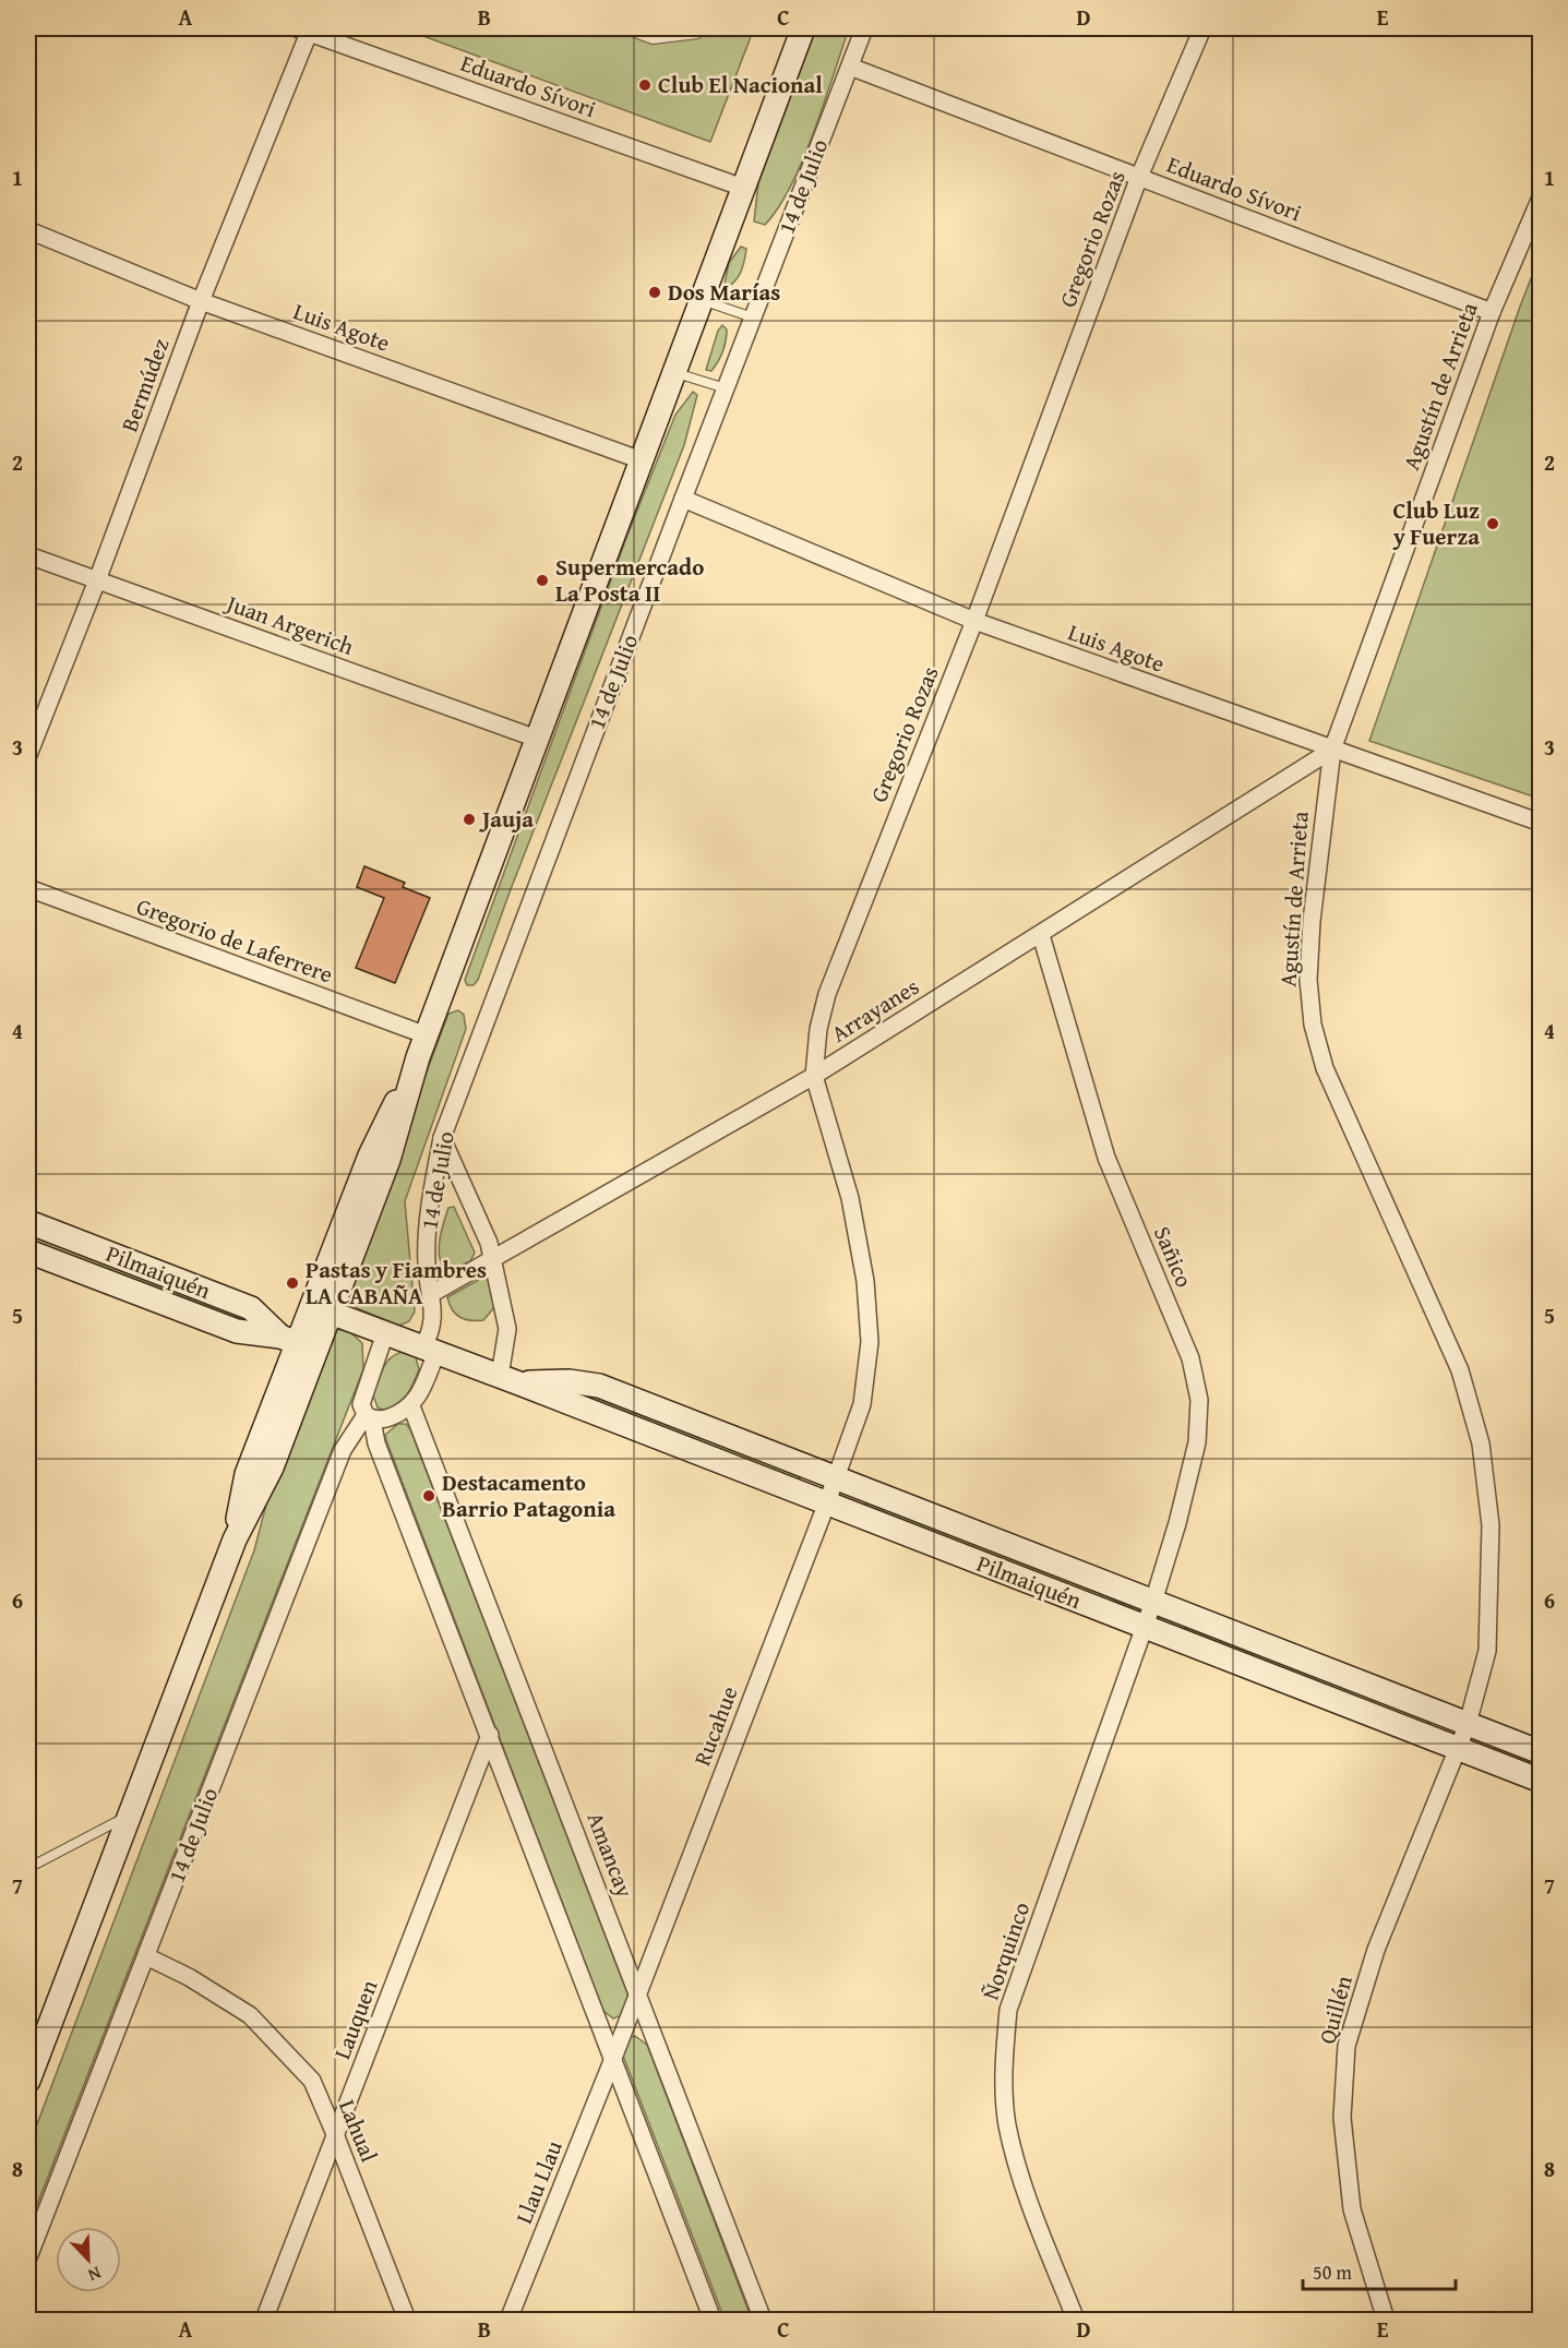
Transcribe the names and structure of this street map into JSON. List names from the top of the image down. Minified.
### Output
{"streets":{"main road":["Pilmaiquén"],"street":["Eduardo Sívori","14 de Julio","Gregorio Rozas","Luis Agote","Bermúdez","Agustín de Arrieta","Juan Argerich","Gregorio de Laferrere","Arrayanes","Sañico","Rucahue","Amancay","Ñorquinco","Quillén","Lauquen","Lahual","Llau Llau"]},"crossings":[["Eduardo Sívori","14 de Julio"],["Eduardo Sívori","Gregorio Rozas"],["Eduardo Sívori","Bermúdez"],["Eduardo Sívori","Agustín de Arrieta"],["14 de Julio","Luis Agote"],["14 de Julio","Arrayanes"],["14 de Julio","Pilmaiquén"],["14 de Julio","Amancay"],["14 de Julio","Lahual"],["Gregorio Rozas","Luis Agote"],["Gregorio Rozas","Arrayanes"],["Gregorio Rozas","Pilmaiquén"],["Gregorio Rozas","Rucahue"],["Luis Agote","Bermúdez"],["Luis Agote","Agustín de Arrieta"],["Luis Agote","Arrayanes"],["Bermúdez","Juan Argerich"],["Agustín de Arrieta","Arrayanes"],["Agustín de Arrieta","Pilmaiquén"],["Agustín de Arrieta","Quillén"],["Arrayanes","Sañico"],["Sañico","Pilmaiquén"],["Sañico","Ñorquinco"],["Pilmaiquén","Rucahue"],["Pilmaiquén","Ñorquinco"],["Pilmaiquén","Quillén"],["Rucahue","Amancay"],["Rucahue","Llau Llau"],["Lauquen","Lahual"]],"places":["Club El Nacional","Dos Marías","Club Luz y Fuerza","Supermercado La Posta II","Jauja","Pastas y Fiambres LA CABAÑA","Destacamento Barrio Patagonia"],"scale_bar":"50 m","north":"bottom right","grid":{"columns":["A","B","C","D","E"],"rows":["1","2","3","4","5","6","7","8"]}}
